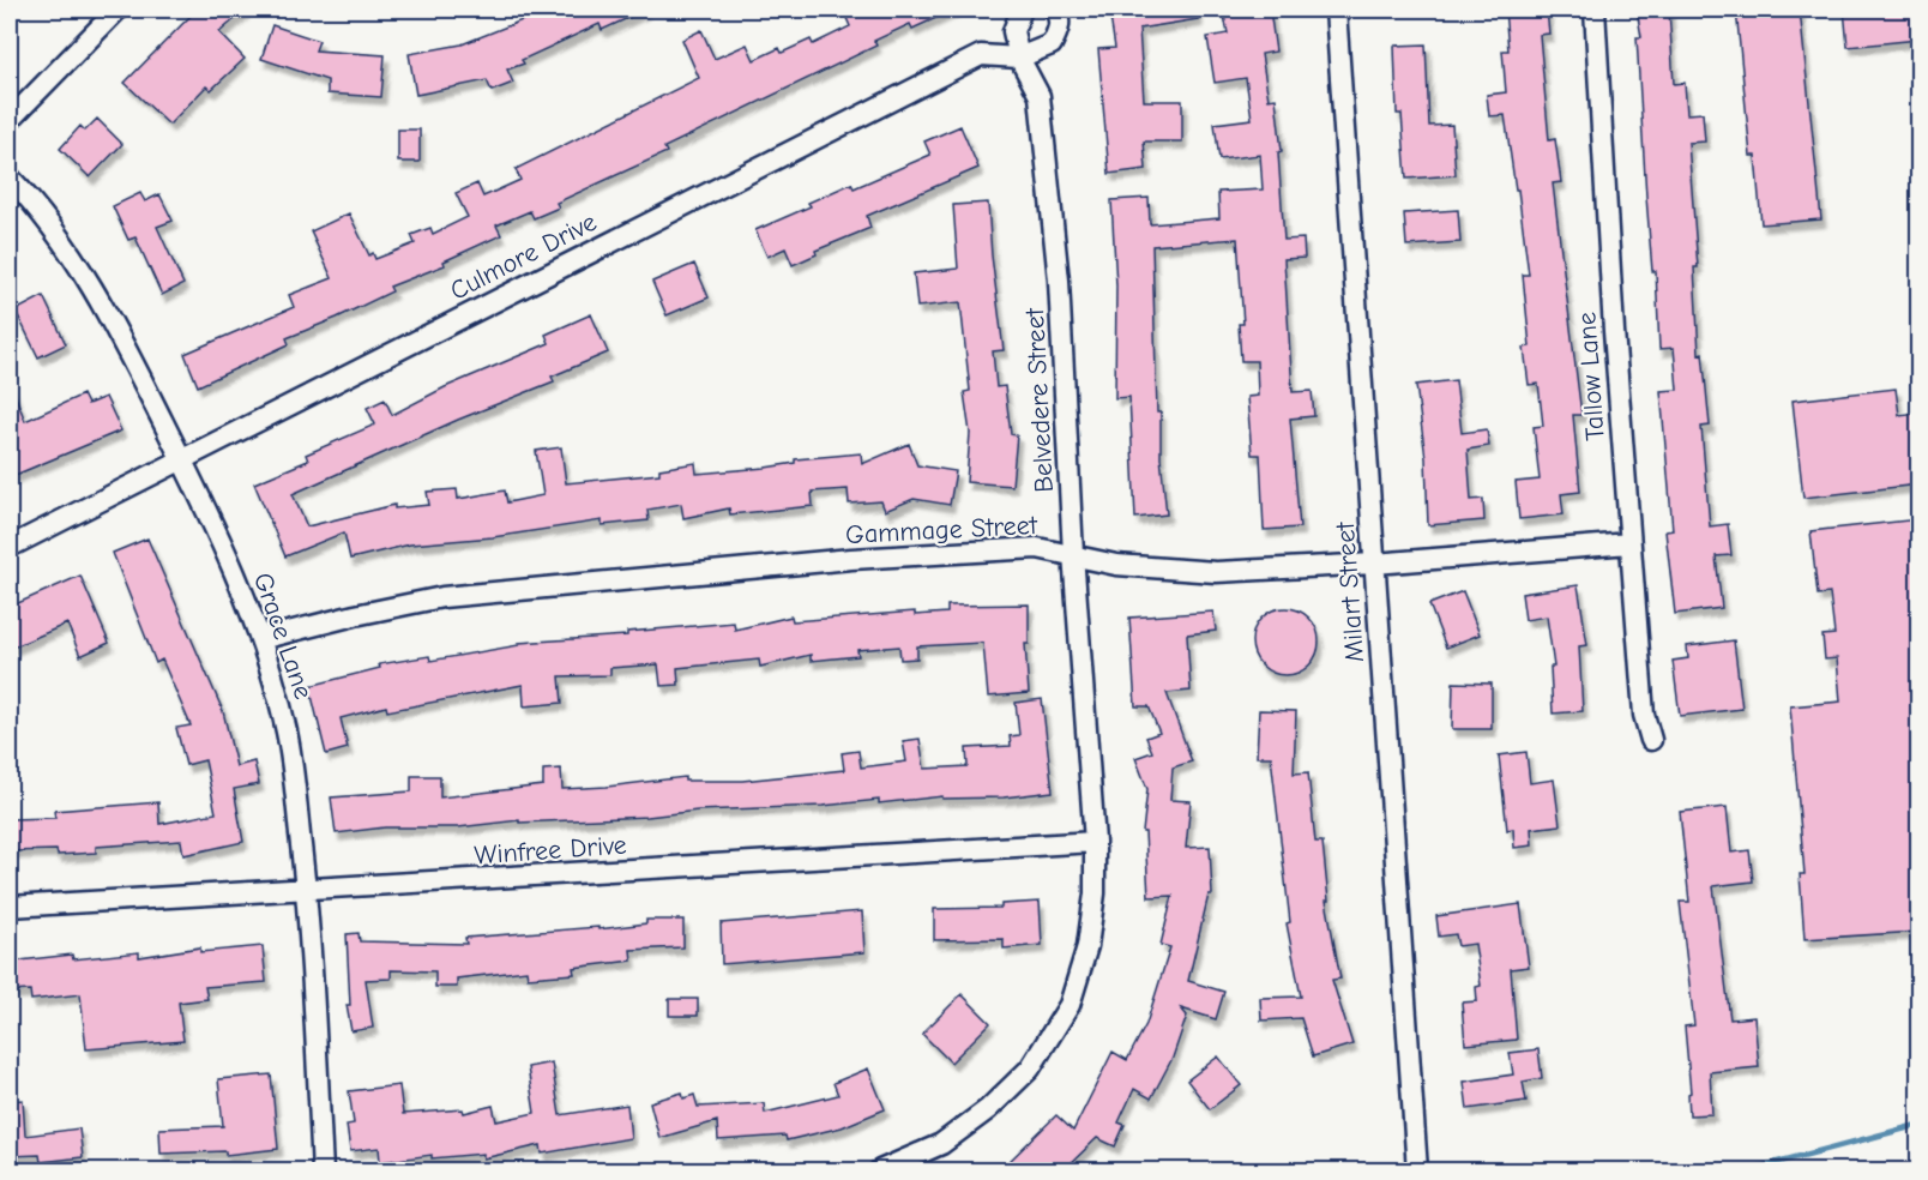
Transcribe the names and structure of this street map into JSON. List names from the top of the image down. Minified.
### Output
{"streets":{"street":["Culmore Drive","Tallow Lane","Belvedere Street","Gammage Street","Milart Street","Grace Lane","Winfree Drive"]},"crossings":[["Culmore Drive","Belvedere Street"],["Culmore Drive","Grace Lane"],["Tallow Lane","Gammage Street"],["Belvedere Street","Gammage Street"],["Belvedere Street","Winfree Drive"],["Gammage Street","Milart Street"],["Gammage Street","Grace Lane"],["Grace Lane","Winfree Drive"]]}
